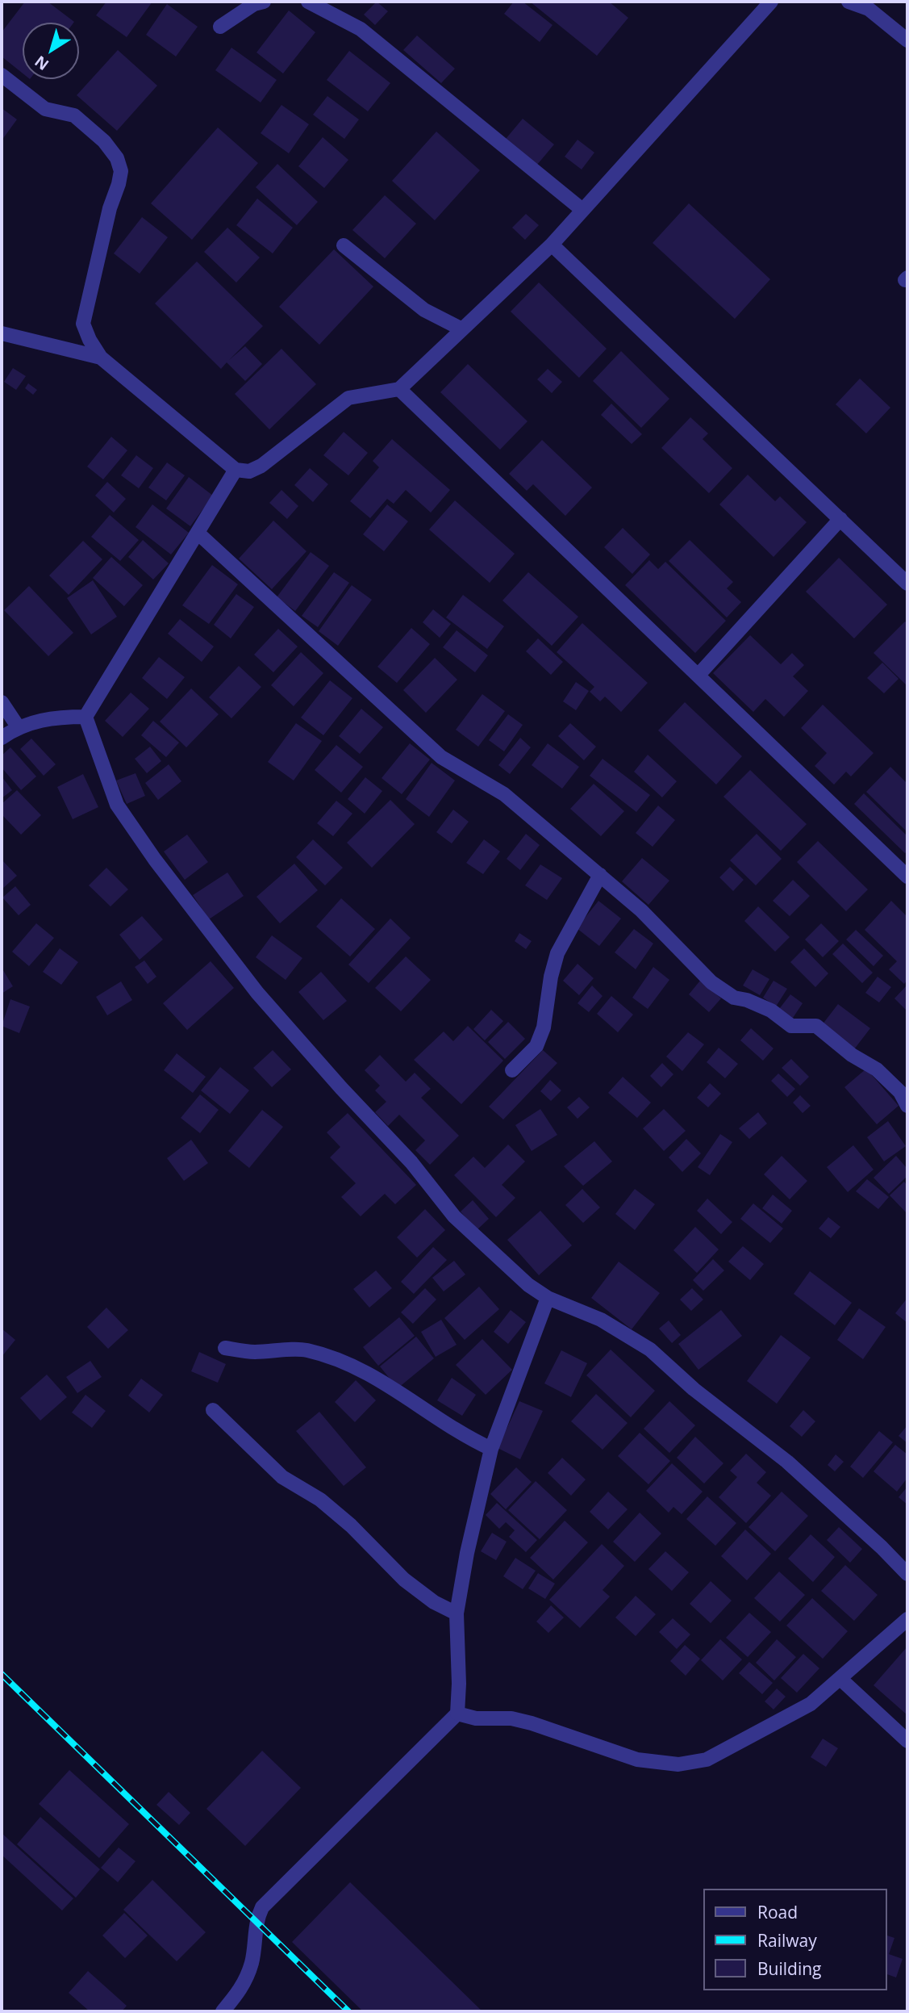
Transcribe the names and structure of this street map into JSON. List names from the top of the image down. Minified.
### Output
{"legend":["Road","Railway","Building"],"north":"bottom left"}
